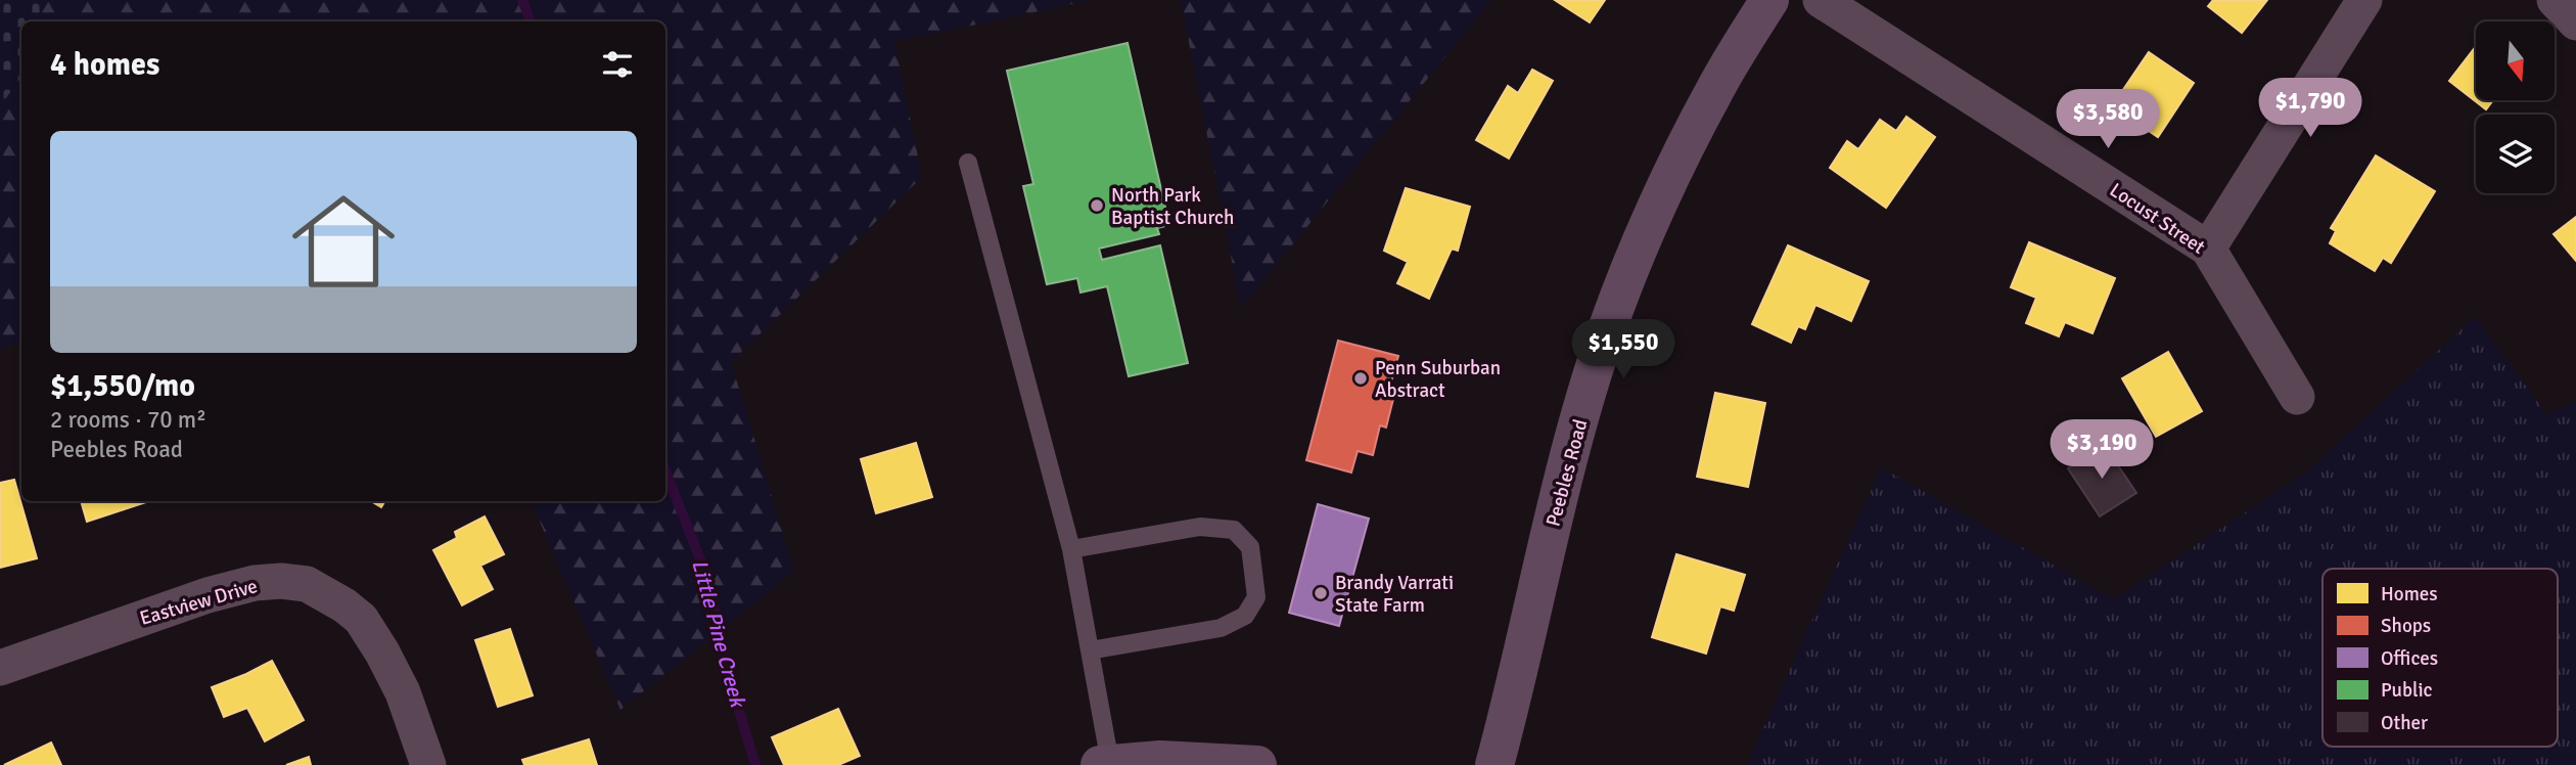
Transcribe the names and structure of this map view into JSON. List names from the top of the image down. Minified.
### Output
{"streets":{"street":["Locust Street","Peebles Road","Eastview Drive"]},"water":["Little Pine Creek"],"places":["North Park Baptist Church","Penn Suburban Abstract","Brandy Varrati State Farm"],"legend":["Homes","Shops","Offices","Public","Other"],"north":"bottom","page":{"heading":"4 homes","price":["$1,790","$3,580","$1,550","$3,190"],"list":[{"name":"$1,550/mo","note":"2 rooms · 70 m² · Peebles Road"}]}}
